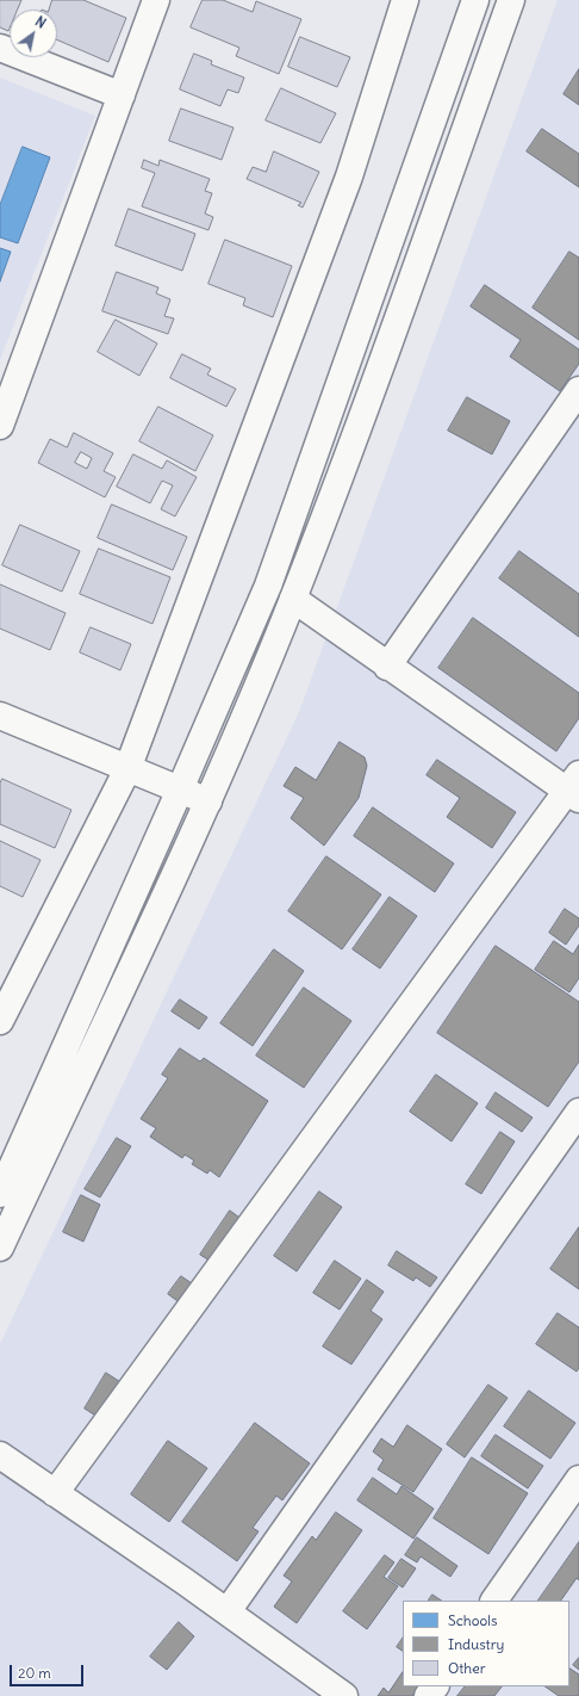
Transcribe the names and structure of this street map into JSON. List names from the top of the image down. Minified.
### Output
{"legend":["Schools","Industry","Other"],"scale_bar":"20 m","north":"top right"}
